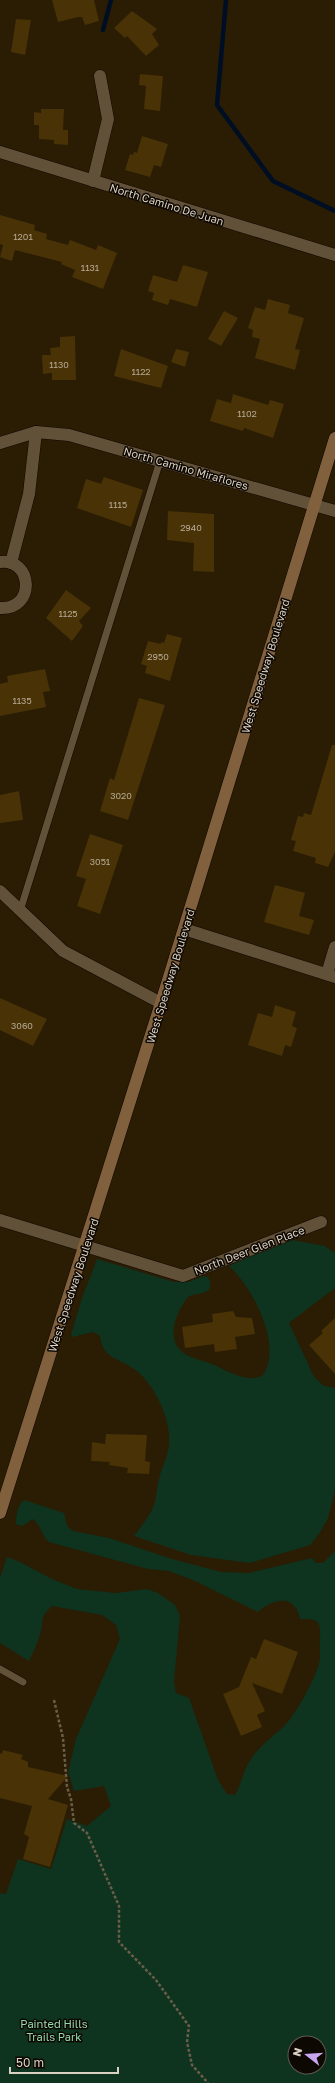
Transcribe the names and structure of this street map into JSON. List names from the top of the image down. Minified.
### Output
{"streets":{"main road":["West Speedway Boulevard"],"street":["North Camino De Juan","North Camino Miraflores","North Deer Glen Place"]},"crossings":[["North Camino Miraflores","West Speedway Boulevard"],["West Speedway Boulevard","North Deer Glen Place"]],"parks":["Painted Hills Trails Park"],"house_numbers":["1201","1131","1130","1122","1102","1115","2940","1125","2950","1135","3020","3051","3060"],"scale_bar":"50 m","north":"left"}
